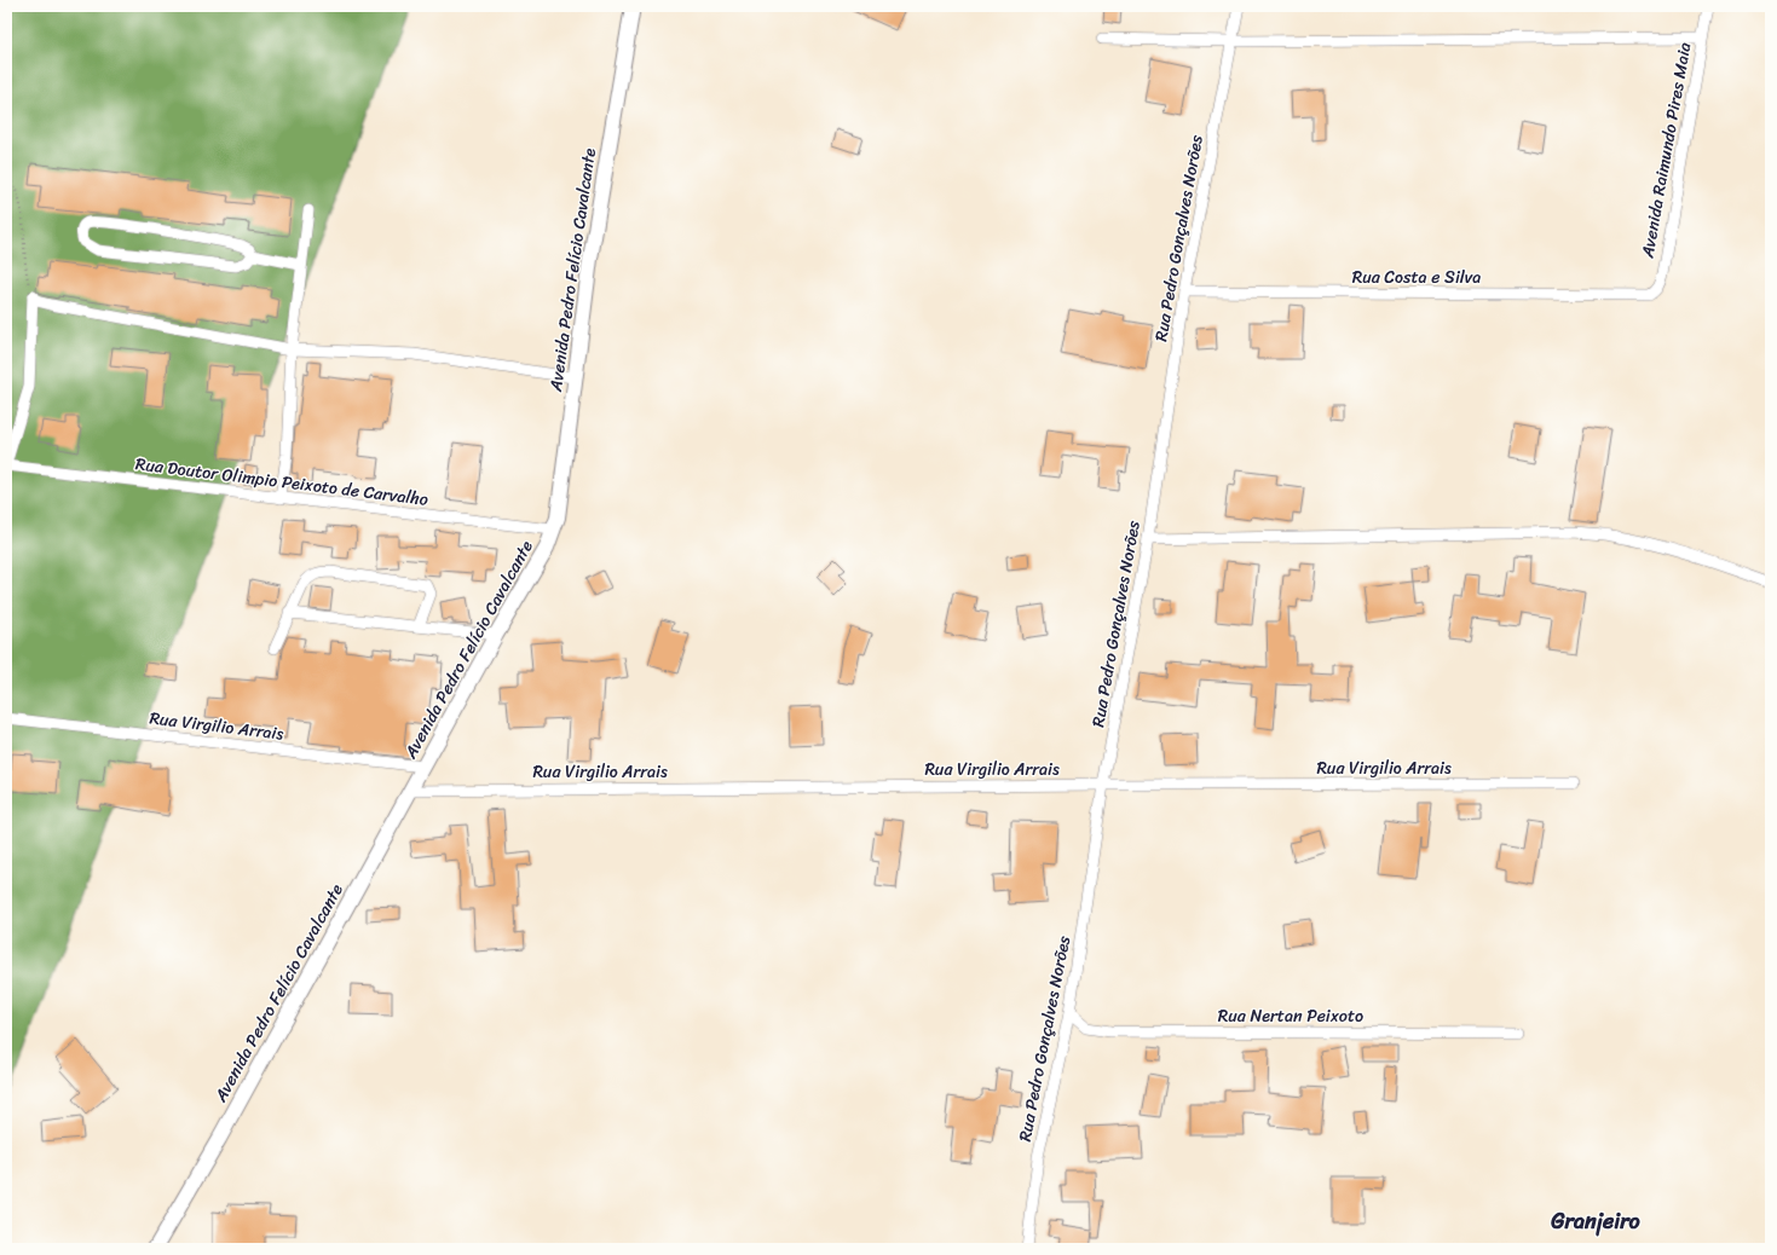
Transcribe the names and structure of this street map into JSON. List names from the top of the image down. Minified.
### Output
{"streets":{"street":["Avenida Raimundo Pires Maia","Rua Pedro Gonçalves Norões","Avenida Pedro Felício Cavalcante","Rua Costa e Silva","Rua Doutor Olimpio Peixoto de Carvalho","Rua Virgilio Arrais","Rua Nertan Peixoto"]},"crossings":[["Avenida Raimundo Pires Maia","Rua Costa e Silva"],["Rua Pedro Gonçalves Norões","Rua Costa e Silva"],["Rua Pedro Gonçalves Norões","Rua Virgilio Arrais"],["Rua Pedro Gonçalves Norões","Rua Nertan Peixoto"],["Avenida Pedro Felício Cavalcante","Rua Doutor Olimpio Peixoto de Carvalho"],["Avenida Pedro Felício Cavalcante","Rua Virgilio Arrais"]],"districts":["Granjeiro"]}
